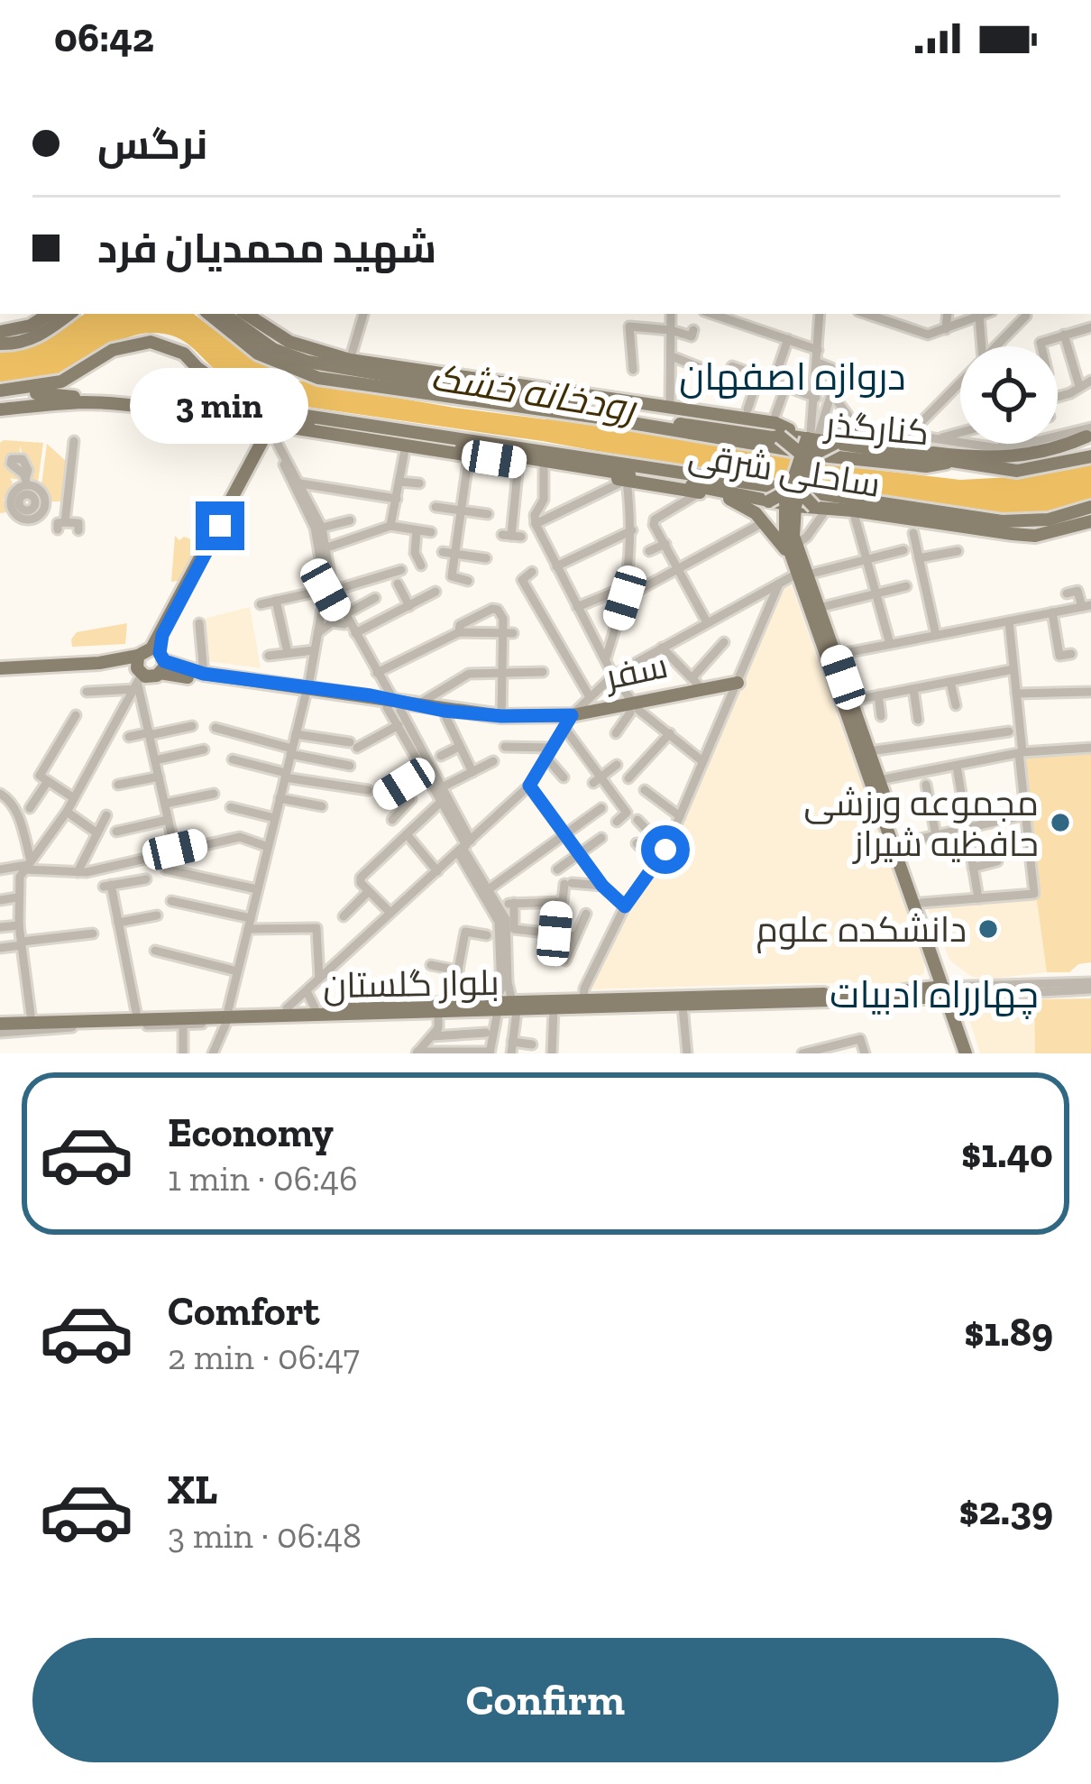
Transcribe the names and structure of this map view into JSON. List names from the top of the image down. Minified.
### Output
{"streets":{"main road":["کنارگذر","ساحلی شرقی","سفر","بلوار گلستان"]},"districts":["دروازه اصفهان","چهارراه ادبیات"],"water":["رودخانه خشک"],"places":["مجموعه ورزشی حافظیه شیراز","دانشکده علوم"],"page":{"status":"06:42","banner":["نرگس","شهید محمدیان فرد"],"bubble":"3 min","list":[{"name":"Economy","note":"1 min · 06:46","value":"$1.40"},{"name":"Comfort","note":"2 min · 06:47","value":"$1.89"},{"name":"XL","note":"3 min · 06:48","value":"$2.39"}],"buttons":"Confirm"}}
